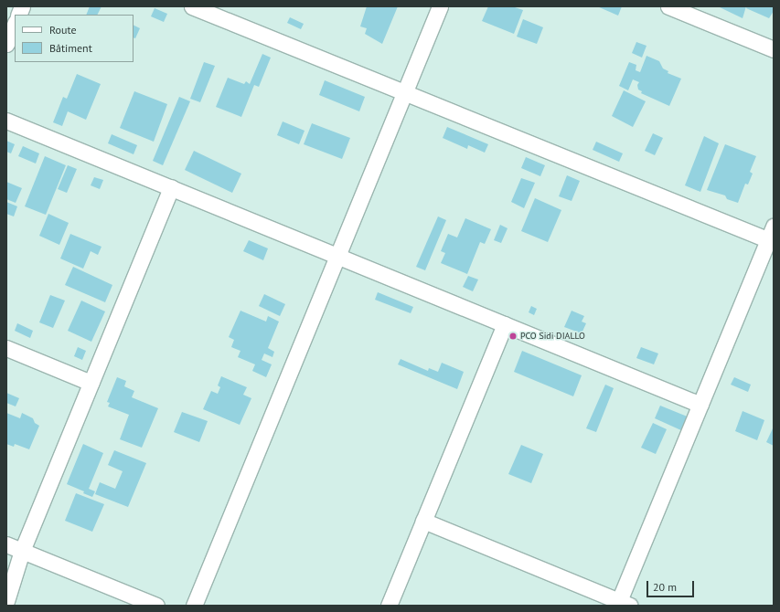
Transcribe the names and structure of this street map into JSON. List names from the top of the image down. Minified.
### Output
{"places":["PCO Sidi DIALLO"],"legend":["Route","Bâtiment"],"scale_bar":"20 m"}
